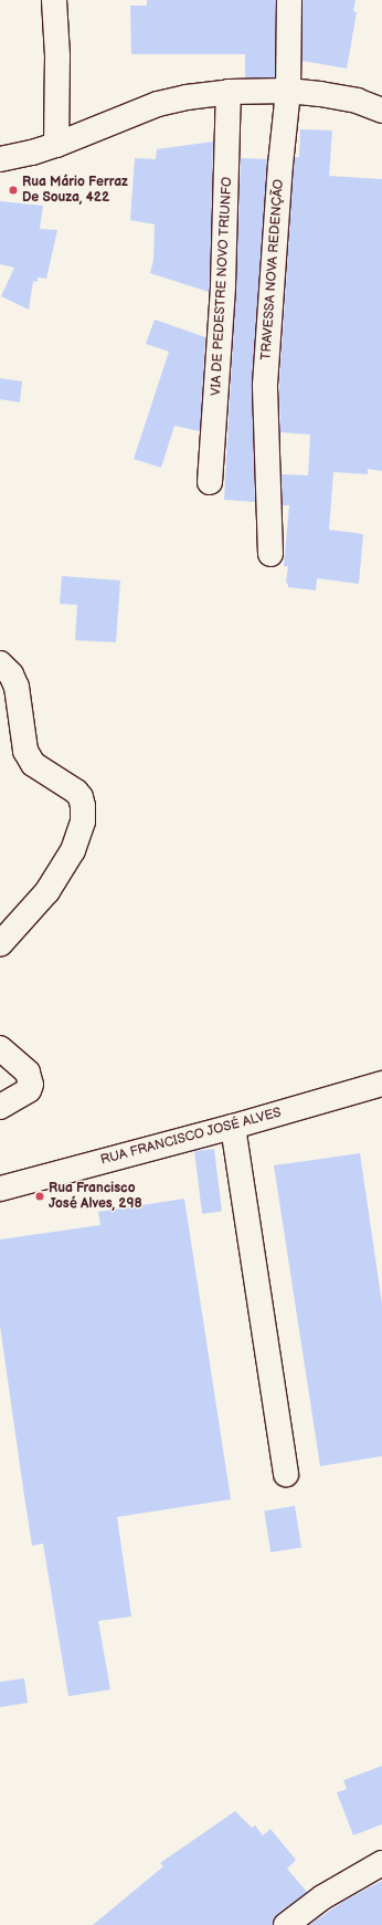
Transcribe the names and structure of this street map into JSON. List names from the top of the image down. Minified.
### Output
{"streets":{"street":["TRAVESSA NOVA REDENÇÃO","VIA DE PEDESTRE NOVO TRIUNFO","RUA FRANCISCO JOSÉ ALVES"]},"places":["Rua Mário Ferraz De Souza, 422","Rua Francisco José Alves, 298"]}
